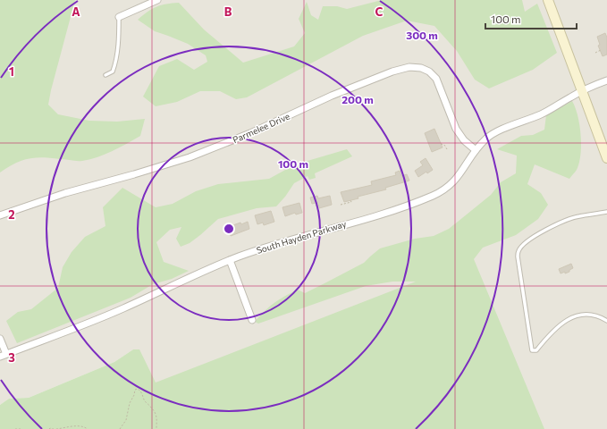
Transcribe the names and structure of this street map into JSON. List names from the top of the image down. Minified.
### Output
{"streets":{"street":["Parmelee Drive","South Hayden Parkway"]},"crossings":[["Parmelee Drive","South Hayden Parkway"]],"scale_bar":"100 m","grid":{"columns":["A","B","C"],"rows":["1","2","3"]},"rings":["300 m","200 m","100 m"]}
